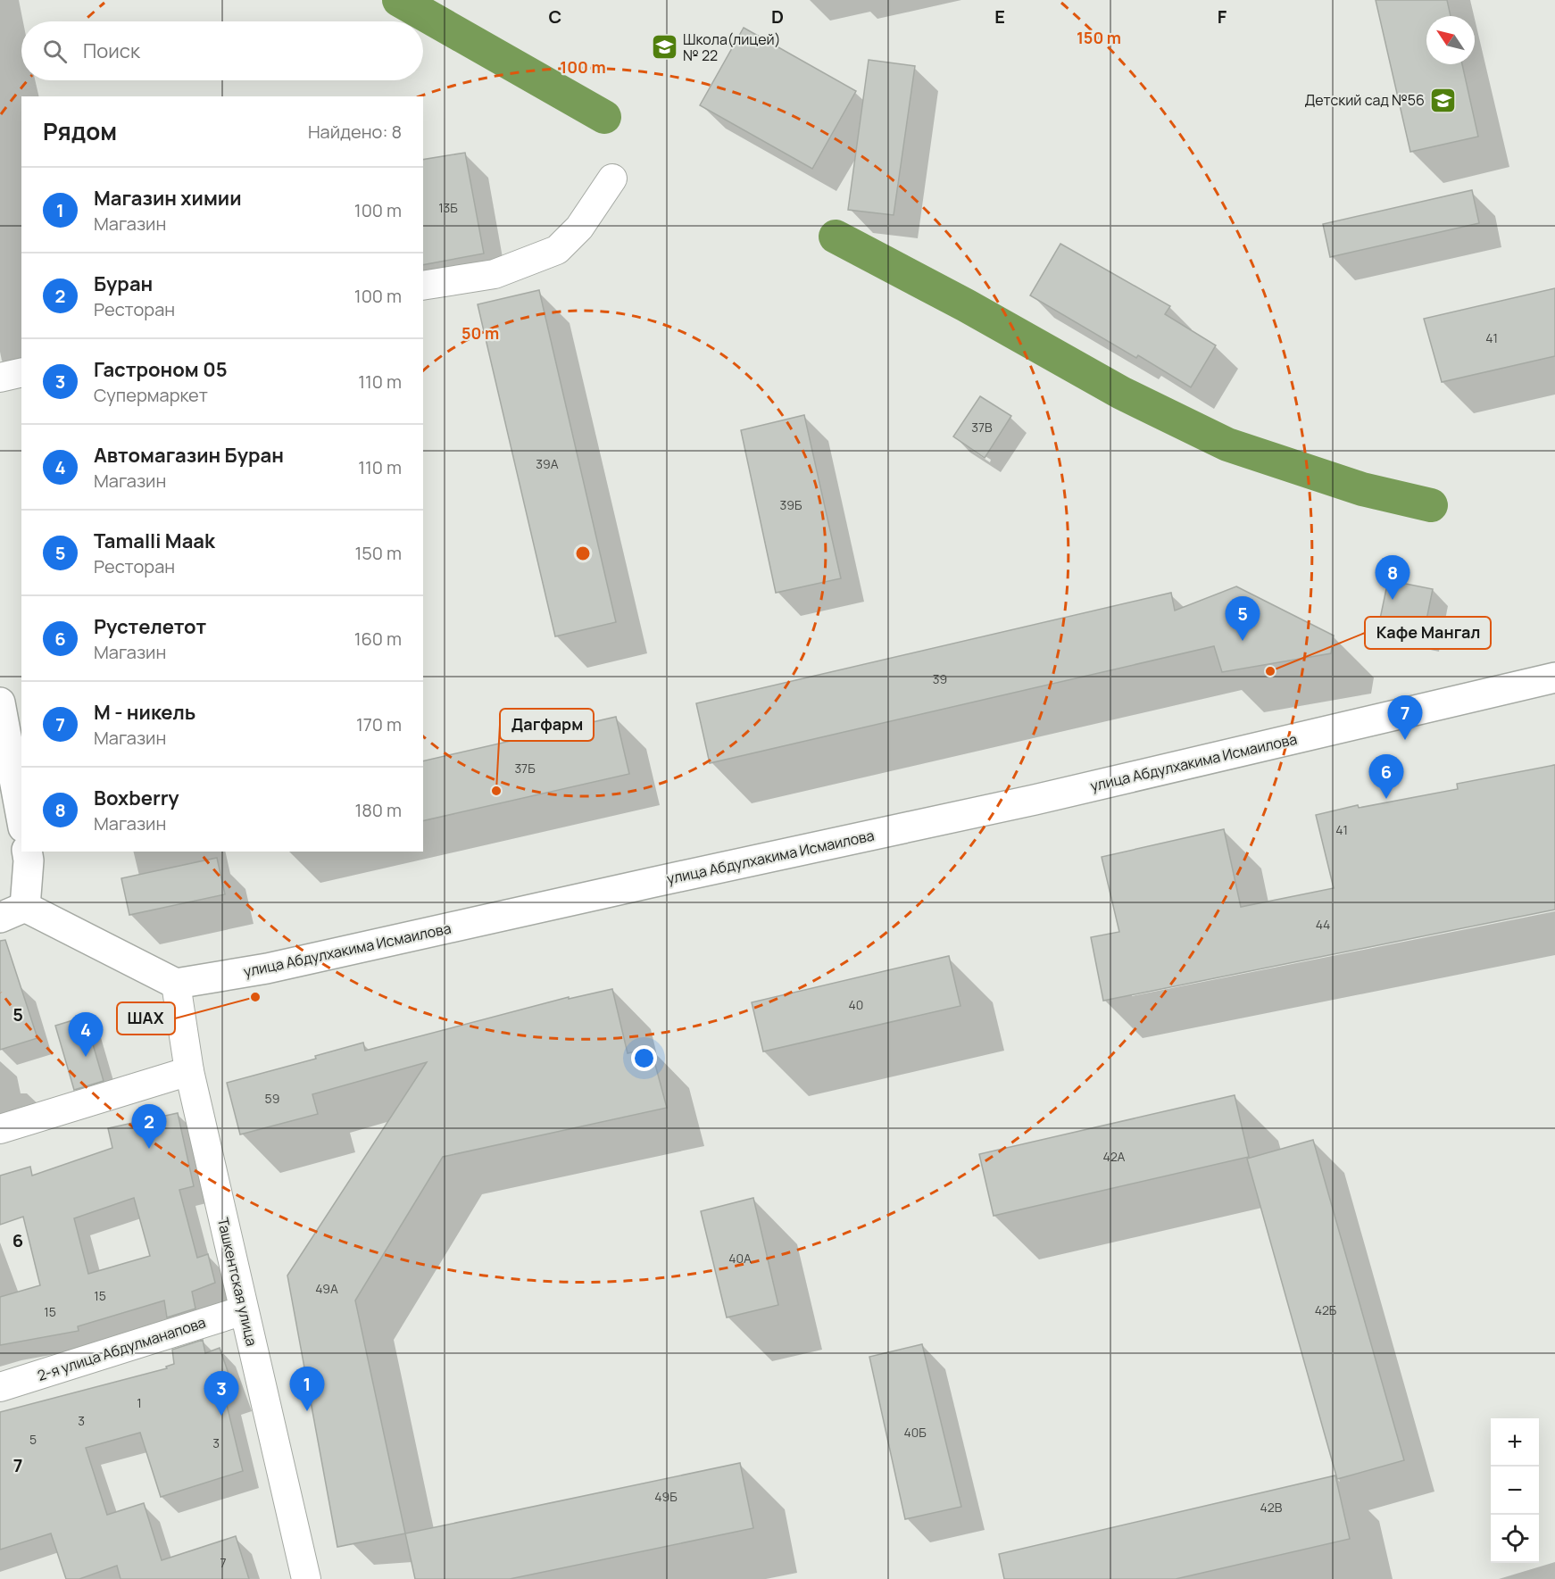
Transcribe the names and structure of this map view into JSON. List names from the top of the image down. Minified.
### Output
{"streets":{"main road":["улица Абдулхакима Исмаилова"],"street":["Ташкентская улица","2-я улица Абдулманапова"]},"crossings":[["улица Абдулхакима Исмаилова","Ташкентская улица"],["Ташкентская улица","2-я улица Абдулманапова"]],"places":{"school or university":["Школа(лицей) № 22","Детский сад №56"],"other":["Кафе Мангал","Дагфарм","ШАХ"]},"house_numbers":["13Б","41","37В","39А","39Б","39","37Б","41","44","40","59","42А","40А","49А","15","42Б","15","1","3","40Б","5","3","49Б","42В","7"],"north":"top left","page":{"search":"Поиск","heading":["Рядом","Найдено: 8"],"list":[{"mark":"1","name":"Магазин химии","note":"Магазин","value":"100 m"},{"mark":"2","name":"Буран","note":"Ресторан","value":"100 m"},{"mark":"3","name":"Гастроном 05","note":"Супермаркет","value":"110 m"},{"mark":"4","name":"Автомагазин Буран","note":"Магазин","value":"110 m"},{"mark":"5","name":"Tamalli Maak","note":"Ресторан","value":"150 m"},{"mark":"6","name":"Рустелетот","note":"Магазин","value":"160 m"},{"mark":"7","name":"М - никель","note":"Магазин","value":"170 m"},{"mark":"8","name":"Boxberry","note":"Магазин","value":"180 m"}],"pins":["8","5","7","6","4","2","1","3"],"map_buttons":["+","−"]},"grid":{"columns":["C","D","E","F"],"rows":["5","6","7"]},"rings":["150 m","100 m","50 m"]}
